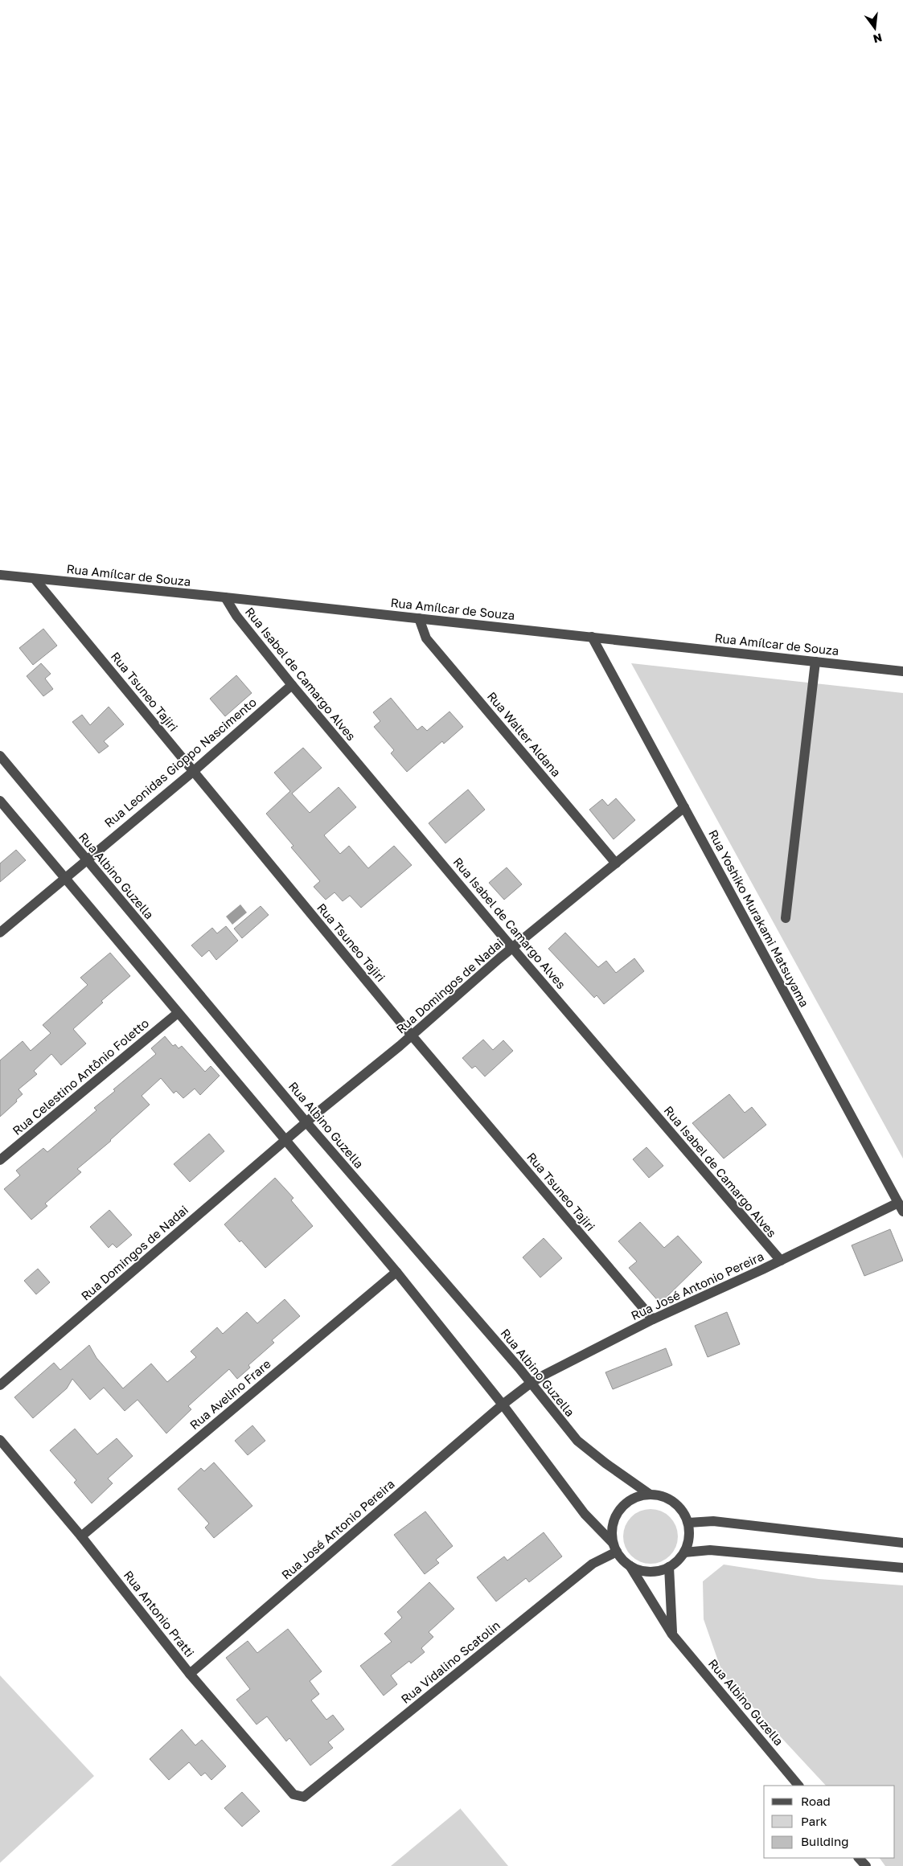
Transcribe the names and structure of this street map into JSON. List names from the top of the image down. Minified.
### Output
{"streets":{"street":["Rua Amílcar de Souza","Rua Isabel de Camargo Alves","Rua Tsuneo Tajiri","Rua Walter Aldana","Rua Leonidas Gioppo Nascimento","Rua Albino Guzella","Rua Yoshiko Murakami Matsuyama","Rua Domingos de Nadai","Rua Celestino Antônio Foletto","Rua José Antonio Pereira","Rua Avelino Frare","Rua Antonio Pratti","Rua Vidalino Scatolin"]},"crossings":[["Rua Amílcar de Souza","Rua Isabel de Camargo Alves"],["Rua Amílcar de Souza","Rua Tsuneo Tajiri"],["Rua Amílcar de Souza","Rua Walter Aldana"],["Rua Amílcar de Souza","Rua Yoshiko Murakami Matsuyama"],["Rua Isabel de Camargo Alves","Rua Leonidas Gioppo Nascimento"],["Rua Isabel de Camargo Alves","Rua Domingos de Nadai"],["Rua Isabel de Camargo Alves","Rua José Antonio Pereira"],["Rua Tsuneo Tajiri","Rua Leonidas Gioppo Nascimento"],["Rua Tsuneo Tajiri","Rua Domingos de Nadai"],["Rua Tsuneo Tajiri","Rua José Antonio Pereira"],["Rua Walter Aldana","Rua Domingos de Nadai"],["Rua Leonidas Gioppo Nascimento","Rua Albino Guzella"],["Rua Albino Guzella","Rua Domingos de Nadai"],["Rua Albino Guzella","Rua José Antonio Pereira"],["Rua Albino Guzella","Rua Vidalino Scatolin"],["Rua Yoshiko Murakami Matsuyama","Rua Domingos de Nadai"],["Rua Yoshiko Murakami Matsuyama","Rua José Antonio Pereira"],["Rua José Antonio Pereira","Rua Antonio Pratti"],["Rua Avelino Frare","Rua Antonio Pratti"],["Rua Antonio Pratti","Rua Vidalino Scatolin"]],"legend":["Road","Park","Building"],"north":"bottom"}
